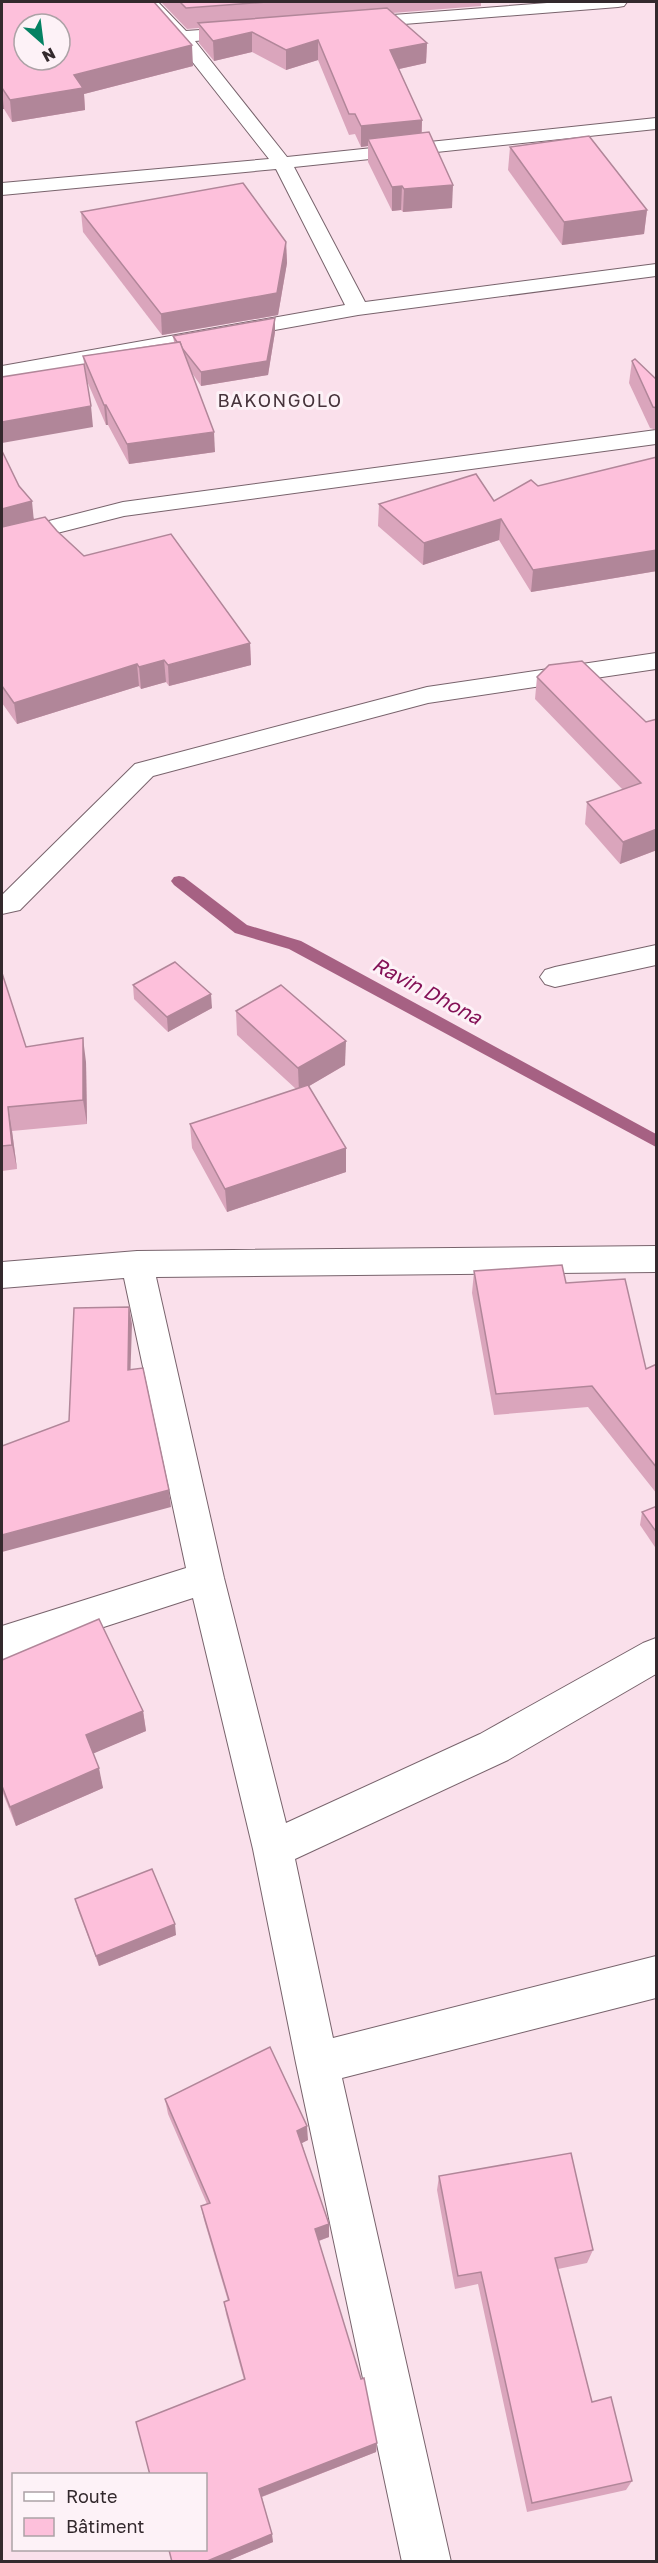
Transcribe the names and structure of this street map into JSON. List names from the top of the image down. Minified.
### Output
{"districts":["BAKONGOLO"],"water":["Ravin Dhona"],"legend":["Route","Bâtiment"],"north":"bottom right"}
